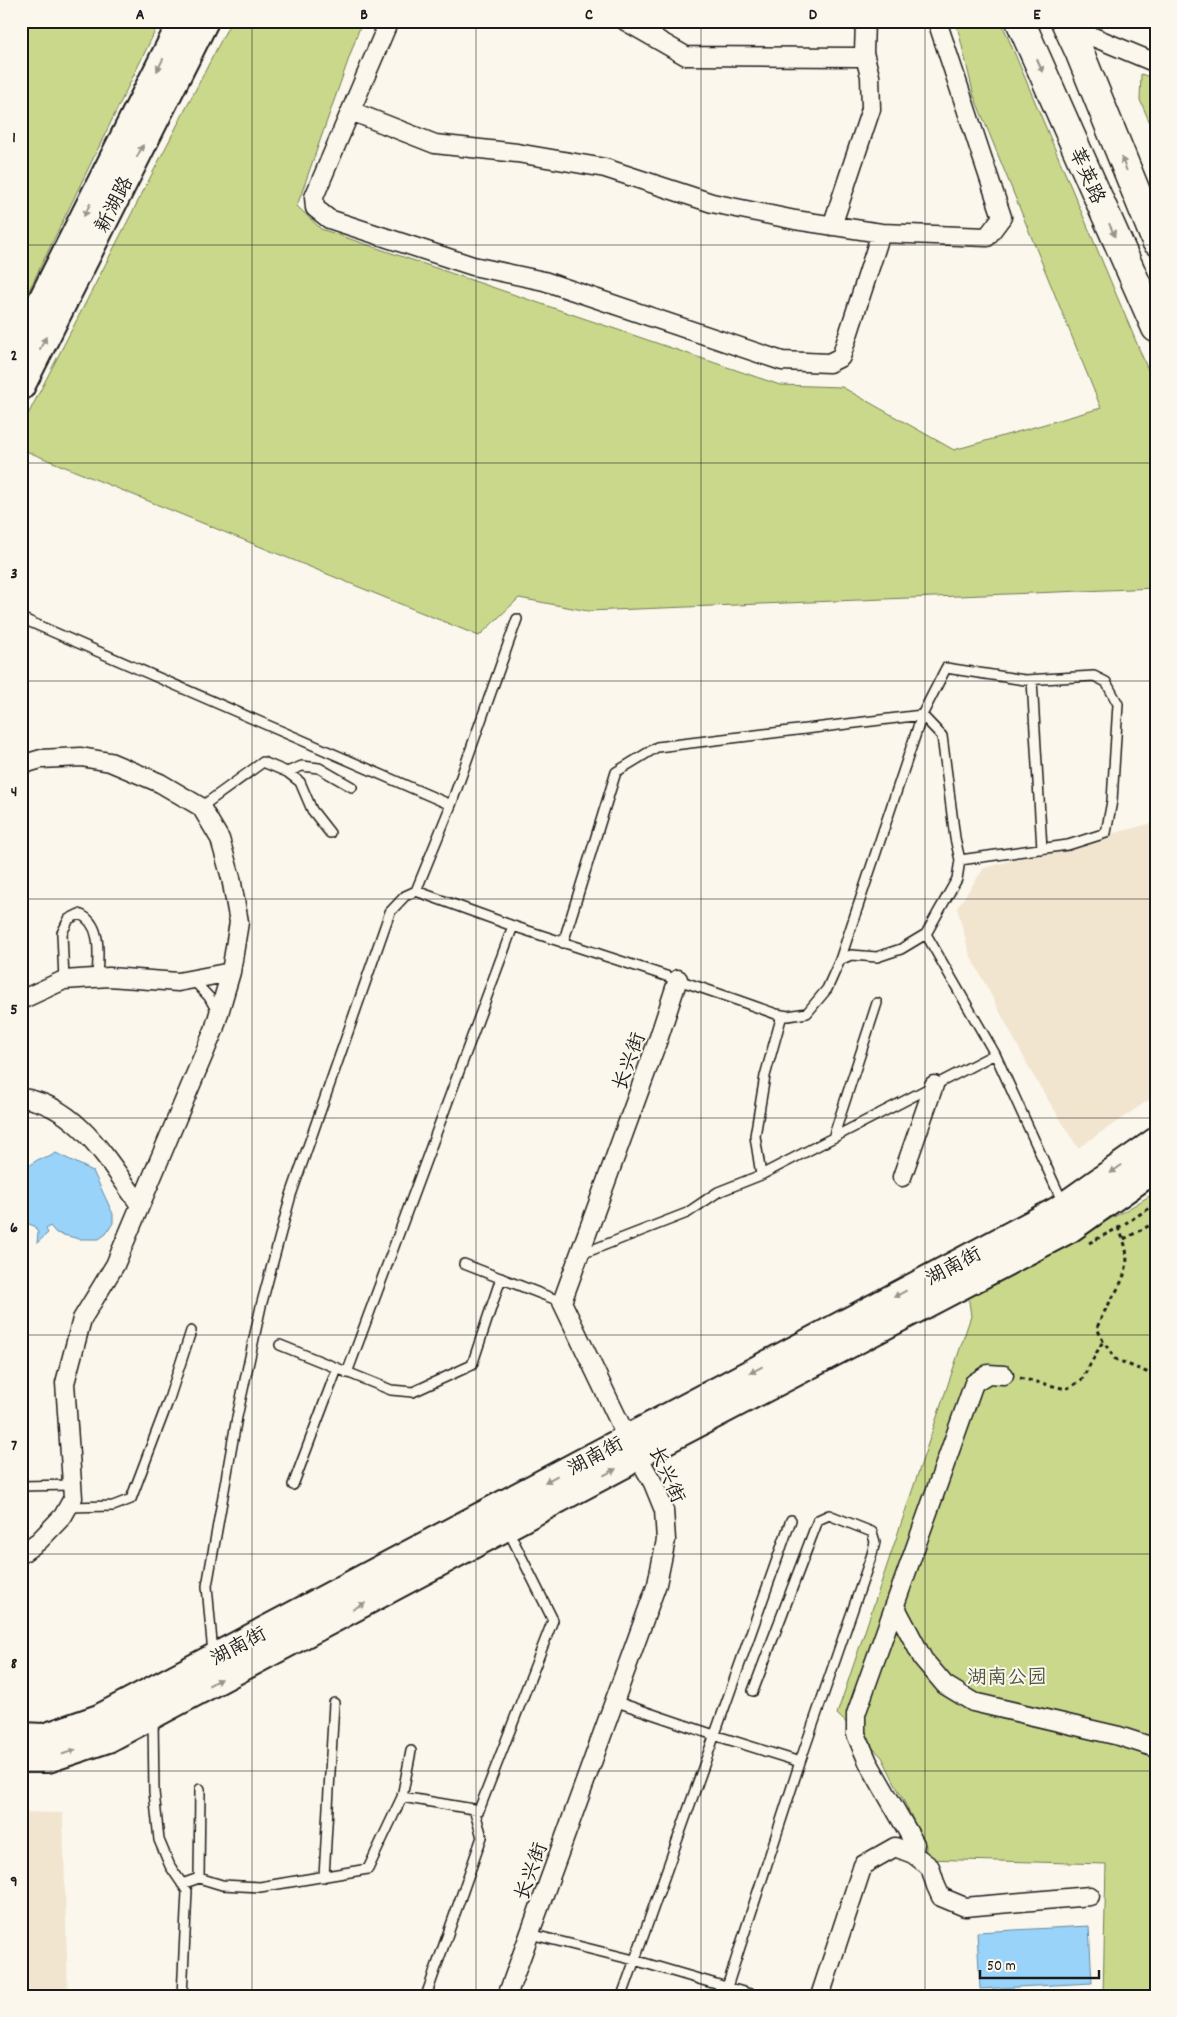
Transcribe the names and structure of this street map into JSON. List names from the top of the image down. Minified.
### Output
{"streets":{"main road":["莘英路","新湖路","湖南街"],"street":["长兴街"]},"crossings":[["长兴街","湖南街"]],"parks":["湖南公园"],"scale_bar":"50 m","grid":{"columns":["A","B","C","D","E"],"rows":["1","2","3","4","5","6","7","8","9"]}}
